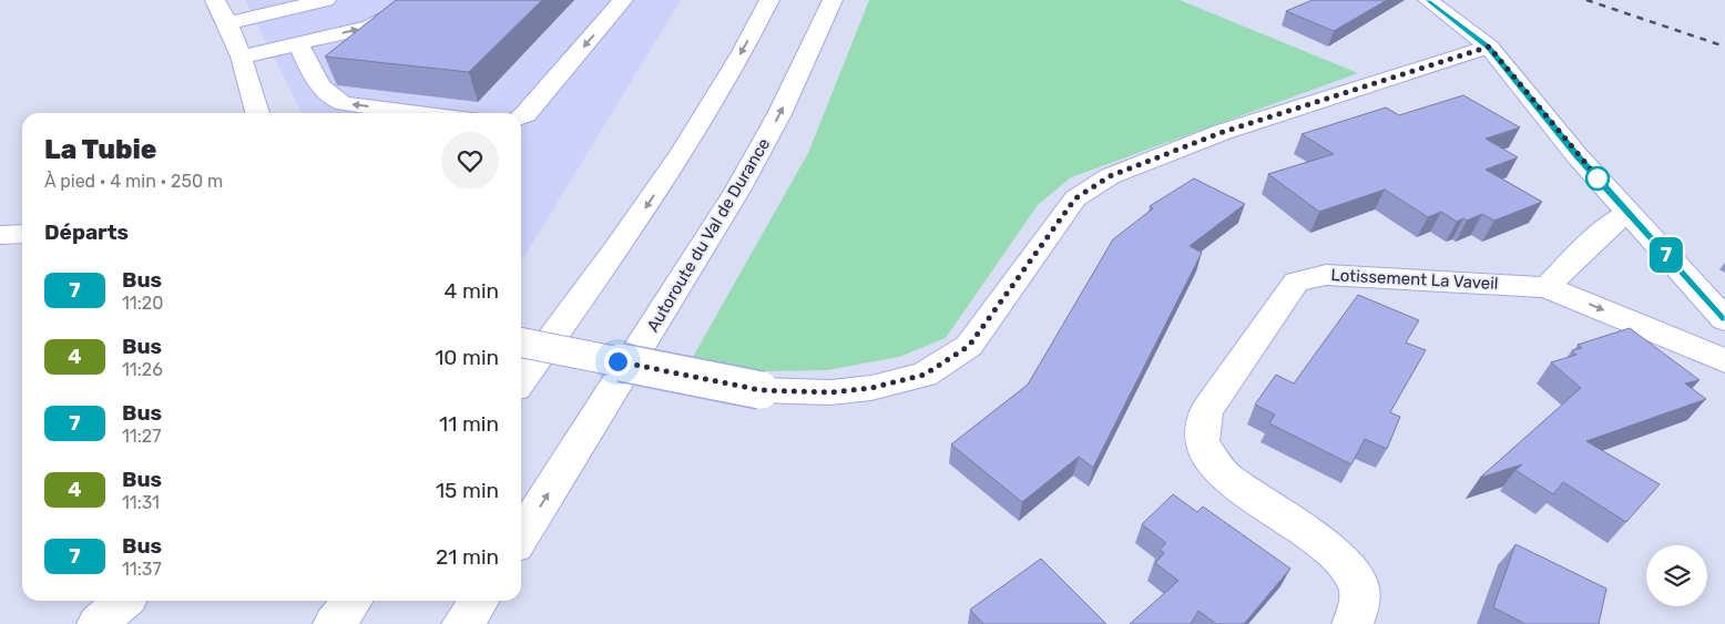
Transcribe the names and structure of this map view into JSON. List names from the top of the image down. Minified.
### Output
{"streets":{"main road":["Autoroute du Val de Durance","Lotissement La Vaveil"]},"lines":["bus line 7"],"page":{"on_map":"7","heading":[["La Tubie","À pied · 4 min · 250 m"],"Départs"],"list":[{"mark":"7","name":"Bus","note":"11:20","value":"4 min"},{"mark":"4","name":"Bus","note":"11:26","value":"10 min"},{"mark":"7","name":"Bus","note":"11:27","value":"11 min"},{"mark":"4","name":"Bus","note":"11:31","value":"15 min"},{"mark":"7","name":"Bus","note":"11:37","value":"21 min"}]}}
